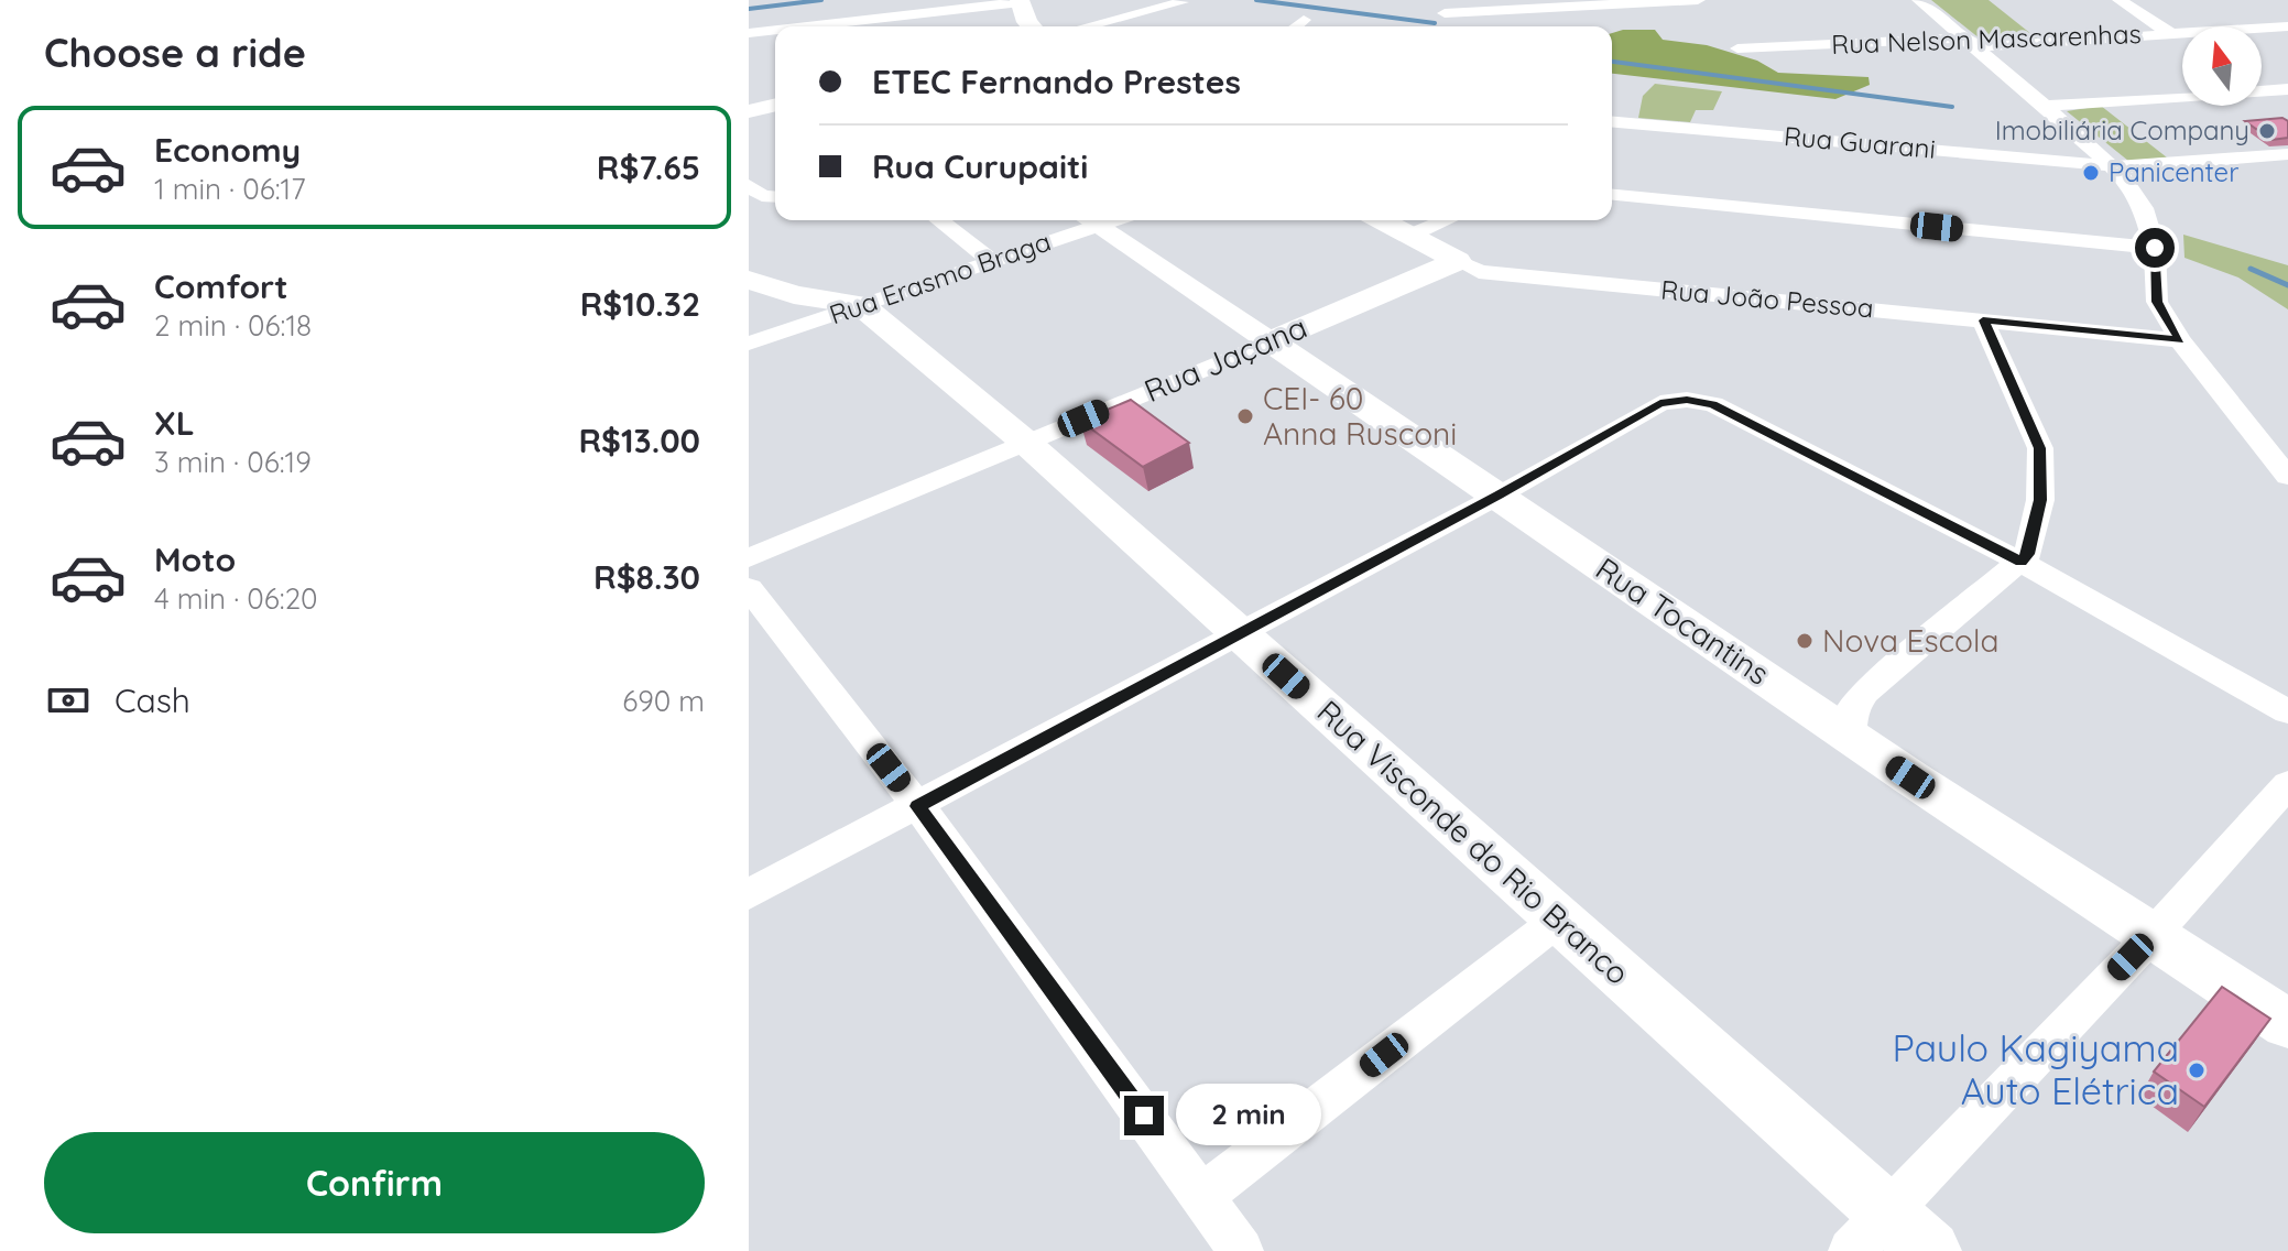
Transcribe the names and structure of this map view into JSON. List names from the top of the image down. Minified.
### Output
{"streets":{"main road":["Rua João Pessoa","Rua Jaçana","Rua Tocantins","Rua Visconde do Rio Branco"],"street":["Rua Nelson Mascarenhas","Rua Guarani","Rua Erasmo Braga"]},"crossings":[["Rua Erasmo Braga","Rua Tocantins"],["Rua Erasmo Braga","Rua Visconde do Rio Branco"],["Rua João Pessoa","Rua Jaçana"],["Rua Jaçana","Rua Tocantins"],["Rua Jaçana","Rua Visconde do Rio Branco"]],"places":["Imobiliária Company","Panicenter","CEI- 60 Anna Rusconi","Nova Escola","Paulo Kagiyama Auto Elétrica"],"north":"top","page":{"heading":"Choose a ride","banner":["ETEC Fernando Prestes","Rua Curupaiti"],"list":[{"name":"Economy","note":"1 min · 06:17","value":"R$7.65"},{"name":"Comfort","note":"2 min · 06:18","value":"R$10.32"},{"name":"XL","note":"3 min · 06:19","value":"R$13.00"},{"name":"Moto","note":"4 min · 06:20","value":"R$8.30"}],"pay":["Cash","690 m"],"bubble":"2 min","buttons":"Confirm"}}
